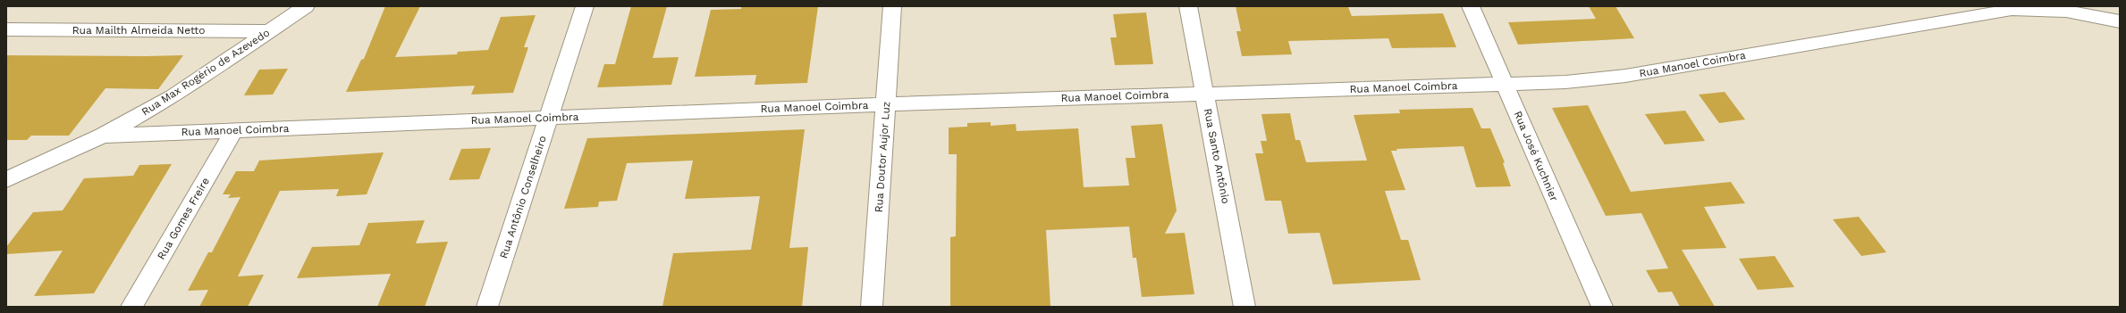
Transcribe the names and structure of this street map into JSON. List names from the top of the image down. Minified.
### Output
{"streets":{"street":["Rua Mailth Almeida Netto","Rua Manoel Coimbra","Rua Max Rogério de Azevedo","Rua Santo Antônio","Rua José Kuchnier","Rua Doutor Aujor Luz","Rua Antônio Conselheiro","Rua Gomes Freire"]},"crossings":[["Rua Mailth Almeida Netto","Rua Max Rogério de Azevedo"],["Rua Manoel Coimbra","Rua Max Rogério de Azevedo"],["Rua Manoel Coimbra","Rua Santo Antônio"],["Rua Manoel Coimbra","Rua José Kuchnier"],["Rua Manoel Coimbra","Rua Doutor Aujor Luz"],["Rua Manoel Coimbra","Rua Antônio Conselheiro"],["Rua Manoel Coimbra","Rua Gomes Freire"]]}
